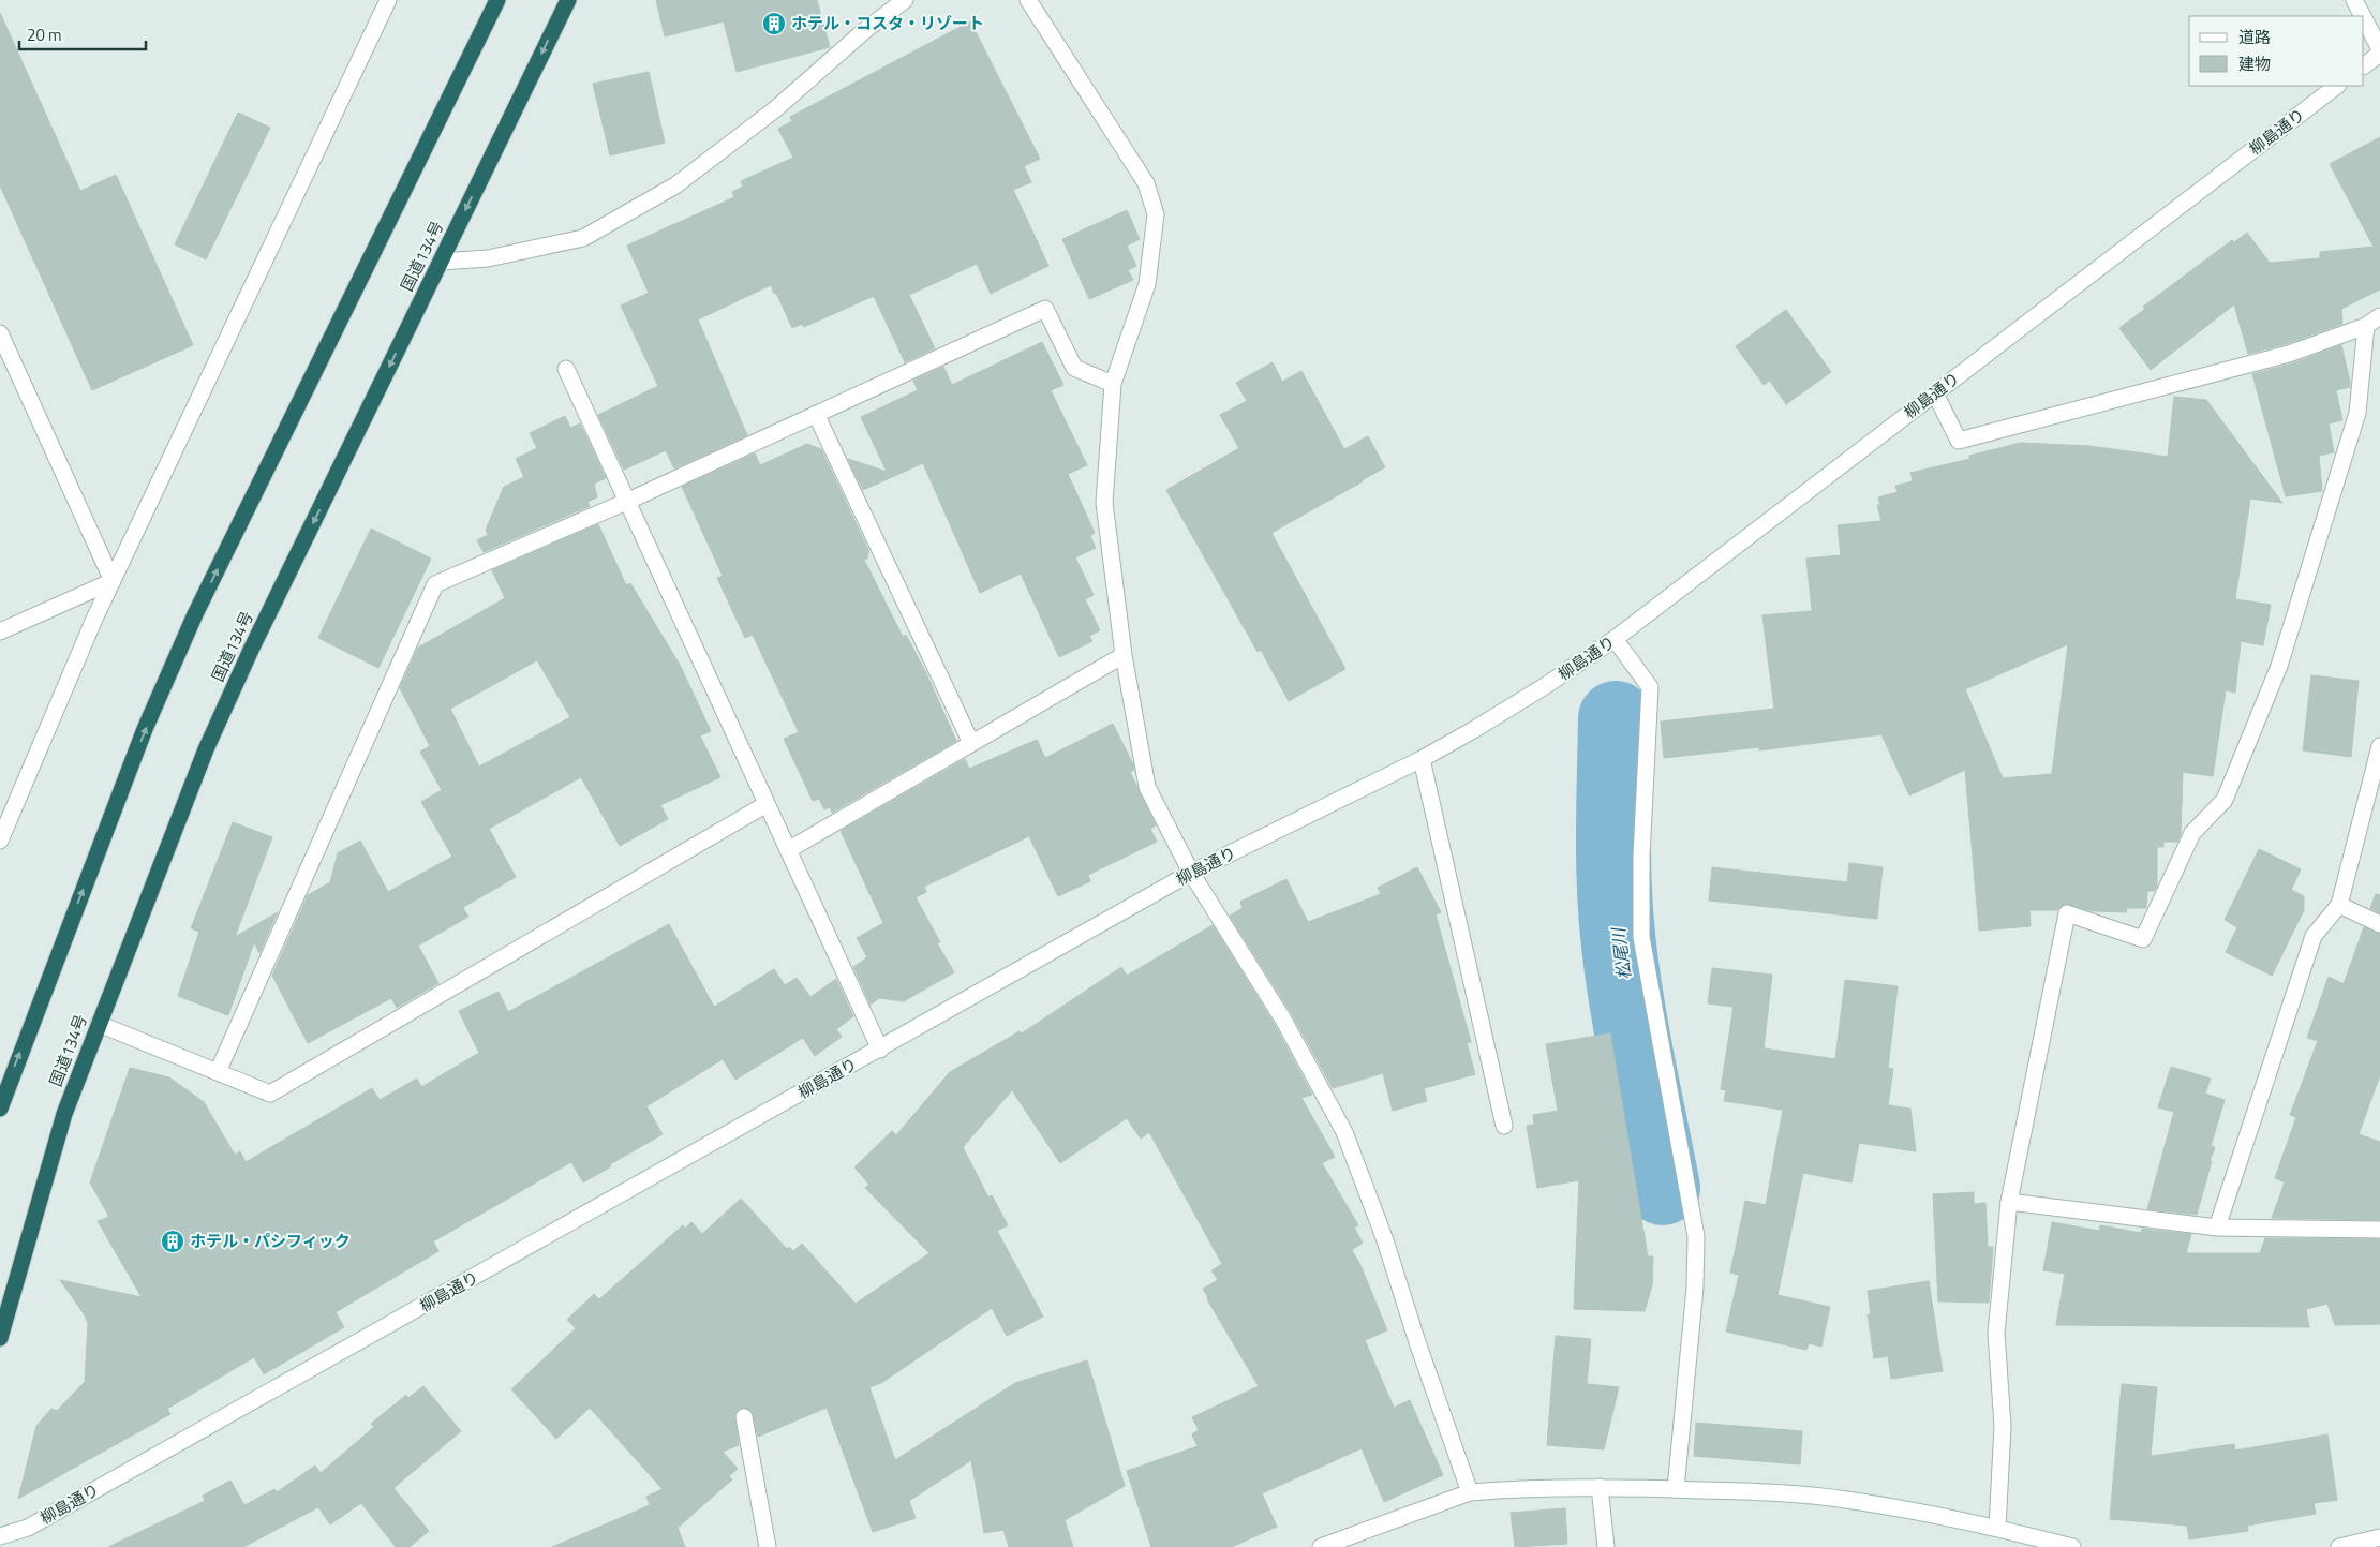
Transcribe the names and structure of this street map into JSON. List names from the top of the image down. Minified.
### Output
{"streets":{"highway":["国道134号"],"street":["柳島通り"]},"water":["松尾川"],"places":{"building":["ホテル・コスタ・リゾート","ホテル・パシフィック"]},"legend":["道路","建物"],"scale_bar":"20 m"}
